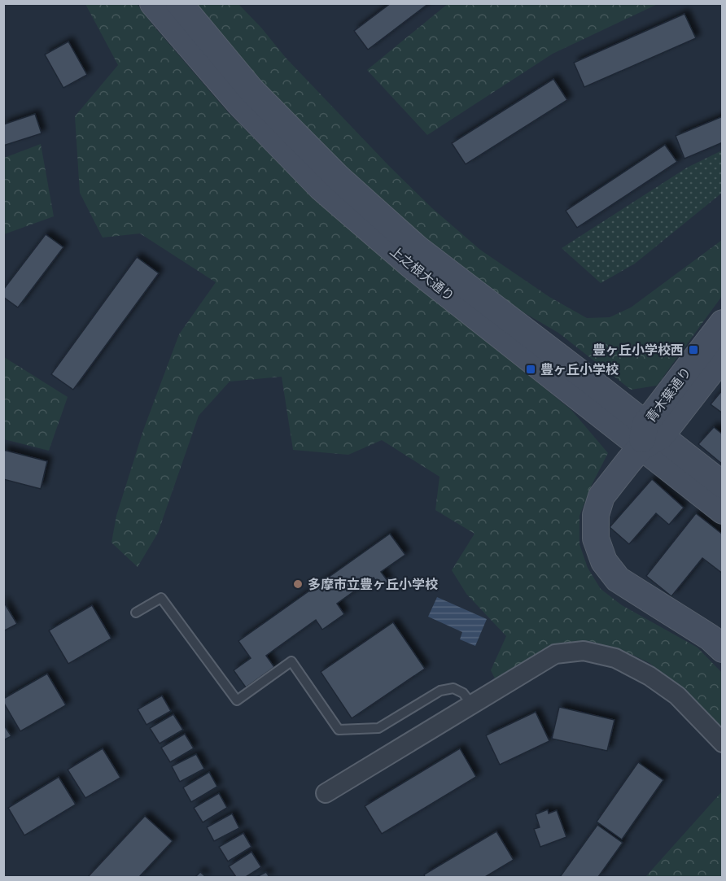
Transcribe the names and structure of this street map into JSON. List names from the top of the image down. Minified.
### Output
{"streets":{"street":["上之根大通り","青木葉通り"]},"crossings":[["上之根大通り","青木葉通り"]],"places":{"transit":["豊ヶ丘小学校西","豊ヶ丘小学校"],"other":["多摩市立豊ヶ丘小学校"]}}
